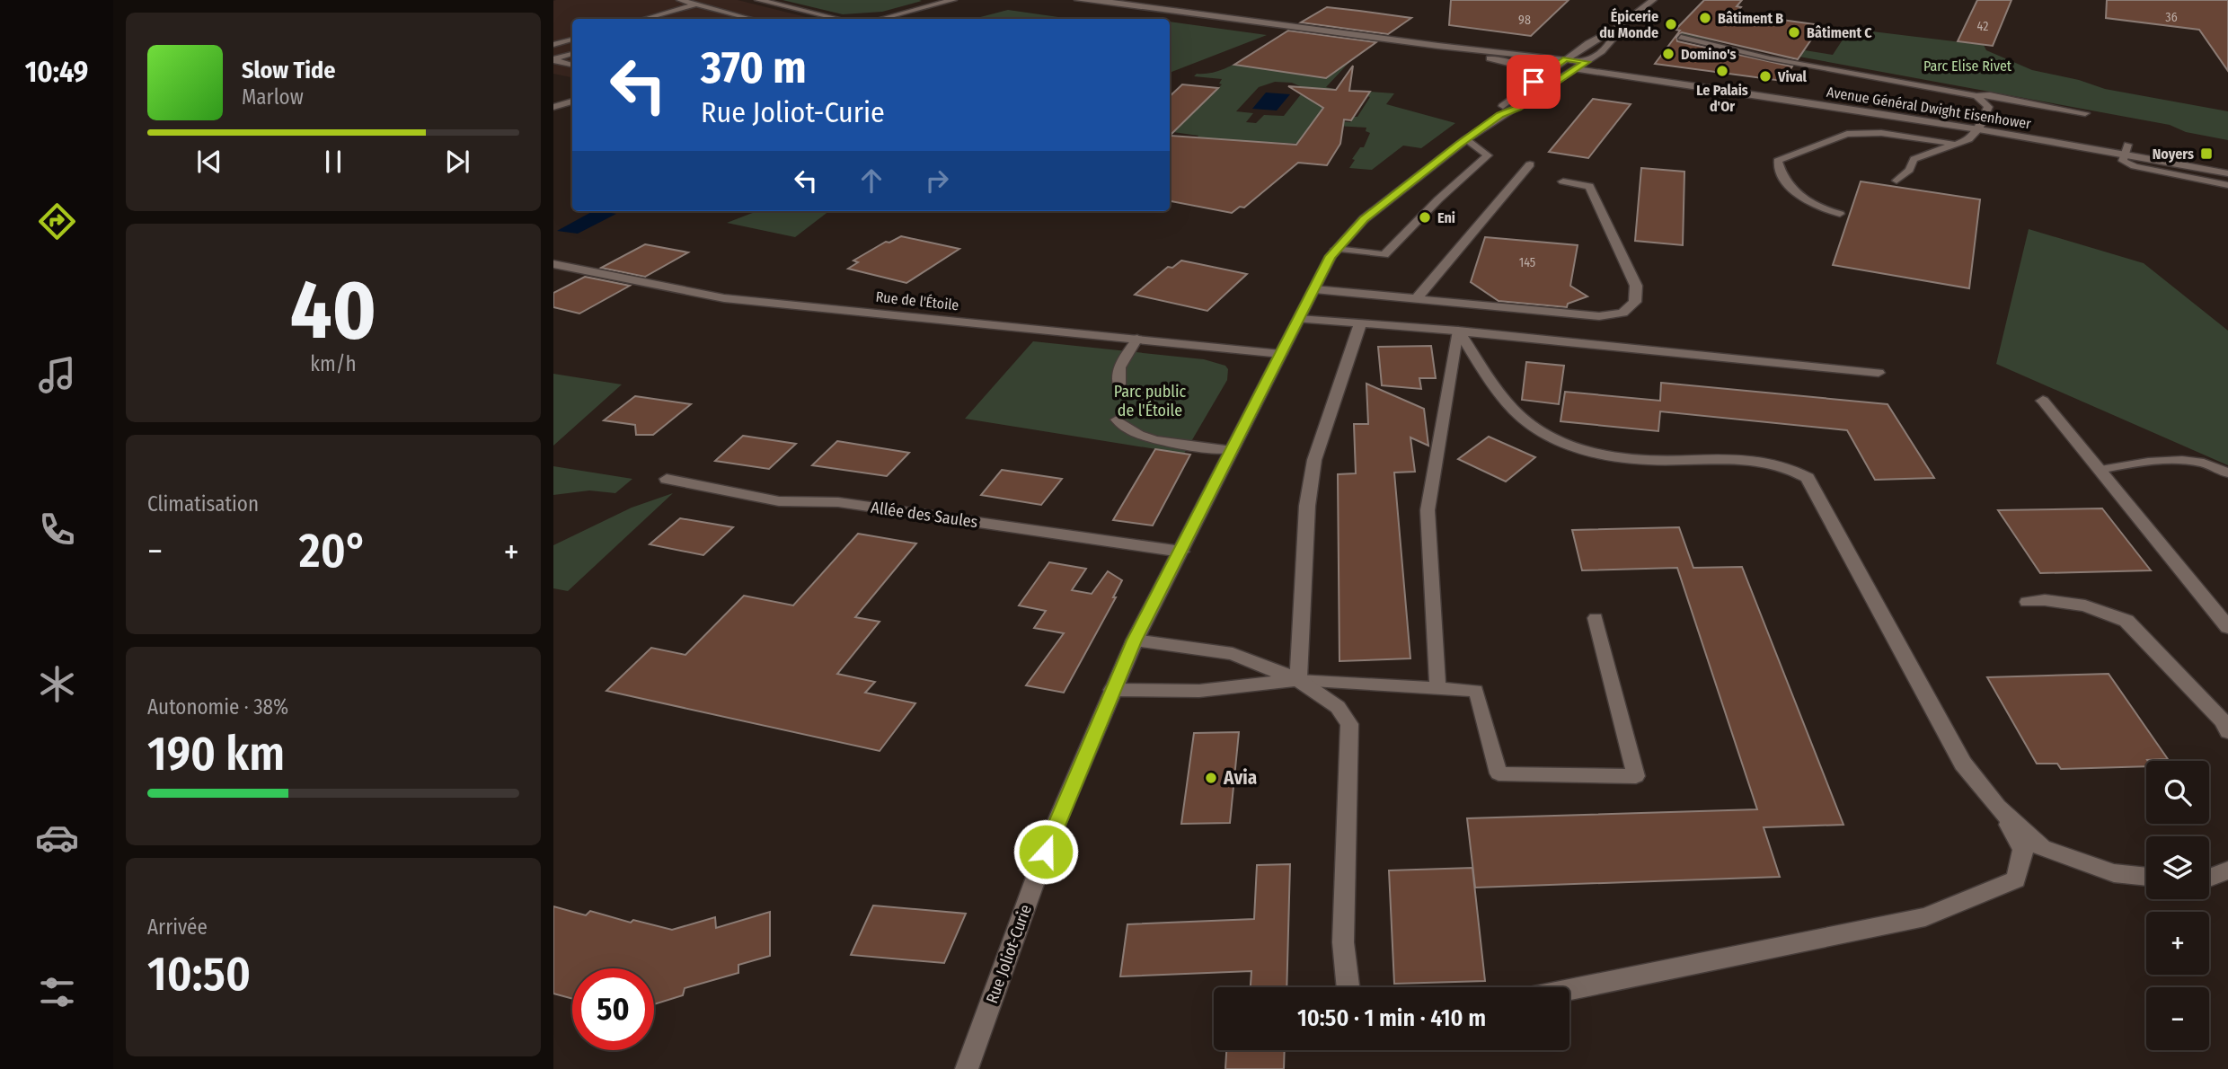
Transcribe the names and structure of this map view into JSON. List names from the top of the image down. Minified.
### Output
{"streets":{"street":["Avenue Général Dwight Eisenhower","Rue de l'Étoile","Allée des Saules","Rue Joliot-Curie"]},"crossings":[["Avenue Général Dwight Eisenhower","Rue Joliot-Curie"],["Rue de l'Étoile","Rue Joliot-Curie"],["Allée des Saules","Rue Joliot-Curie"]],"parks":["Parc Elise Rivet","Parc public de l'Étoile"],"places":{"other":["Bâtiment B","Épicerie du Monde","Bâtiment C","Domino's","Le Palais d'Or","Vival","Eni","Avia"],"transit":["Noyers"]},"house_numbers":["36","98","42","145"],"page":{"tabs":"10:49","turn":["370 m","Rue Joliot-Curie"],"song":["Slow Tide","Marlow"],"tile":[["40","km/h"],"Climatisation",["Autonomie · 38%","190 km"],["Arrivée","10:50"]],"heat":["−","20°","+"],"map_buttons":["+","−"],"limit":"50","trip":"10:50 · 1 min · 410 m"}}
